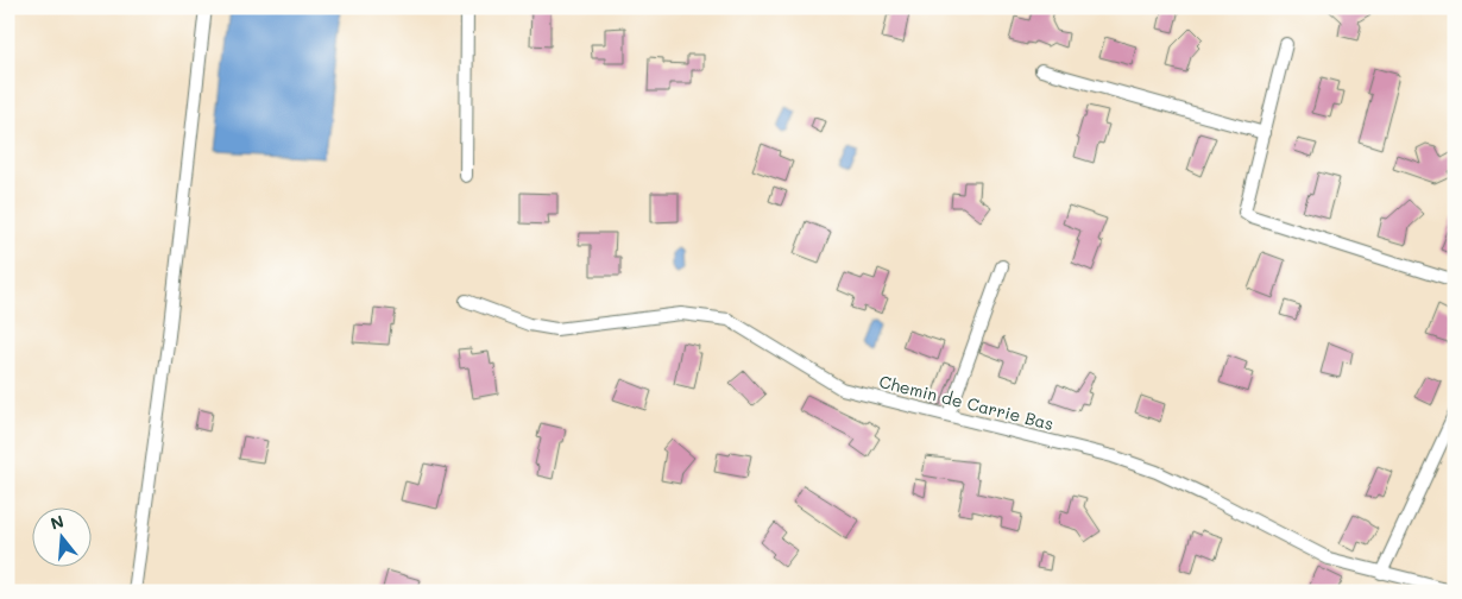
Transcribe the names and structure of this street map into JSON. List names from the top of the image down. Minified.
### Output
{"streets":{"street":["Chemin de Carrie Bas"]},"north":"top"}
